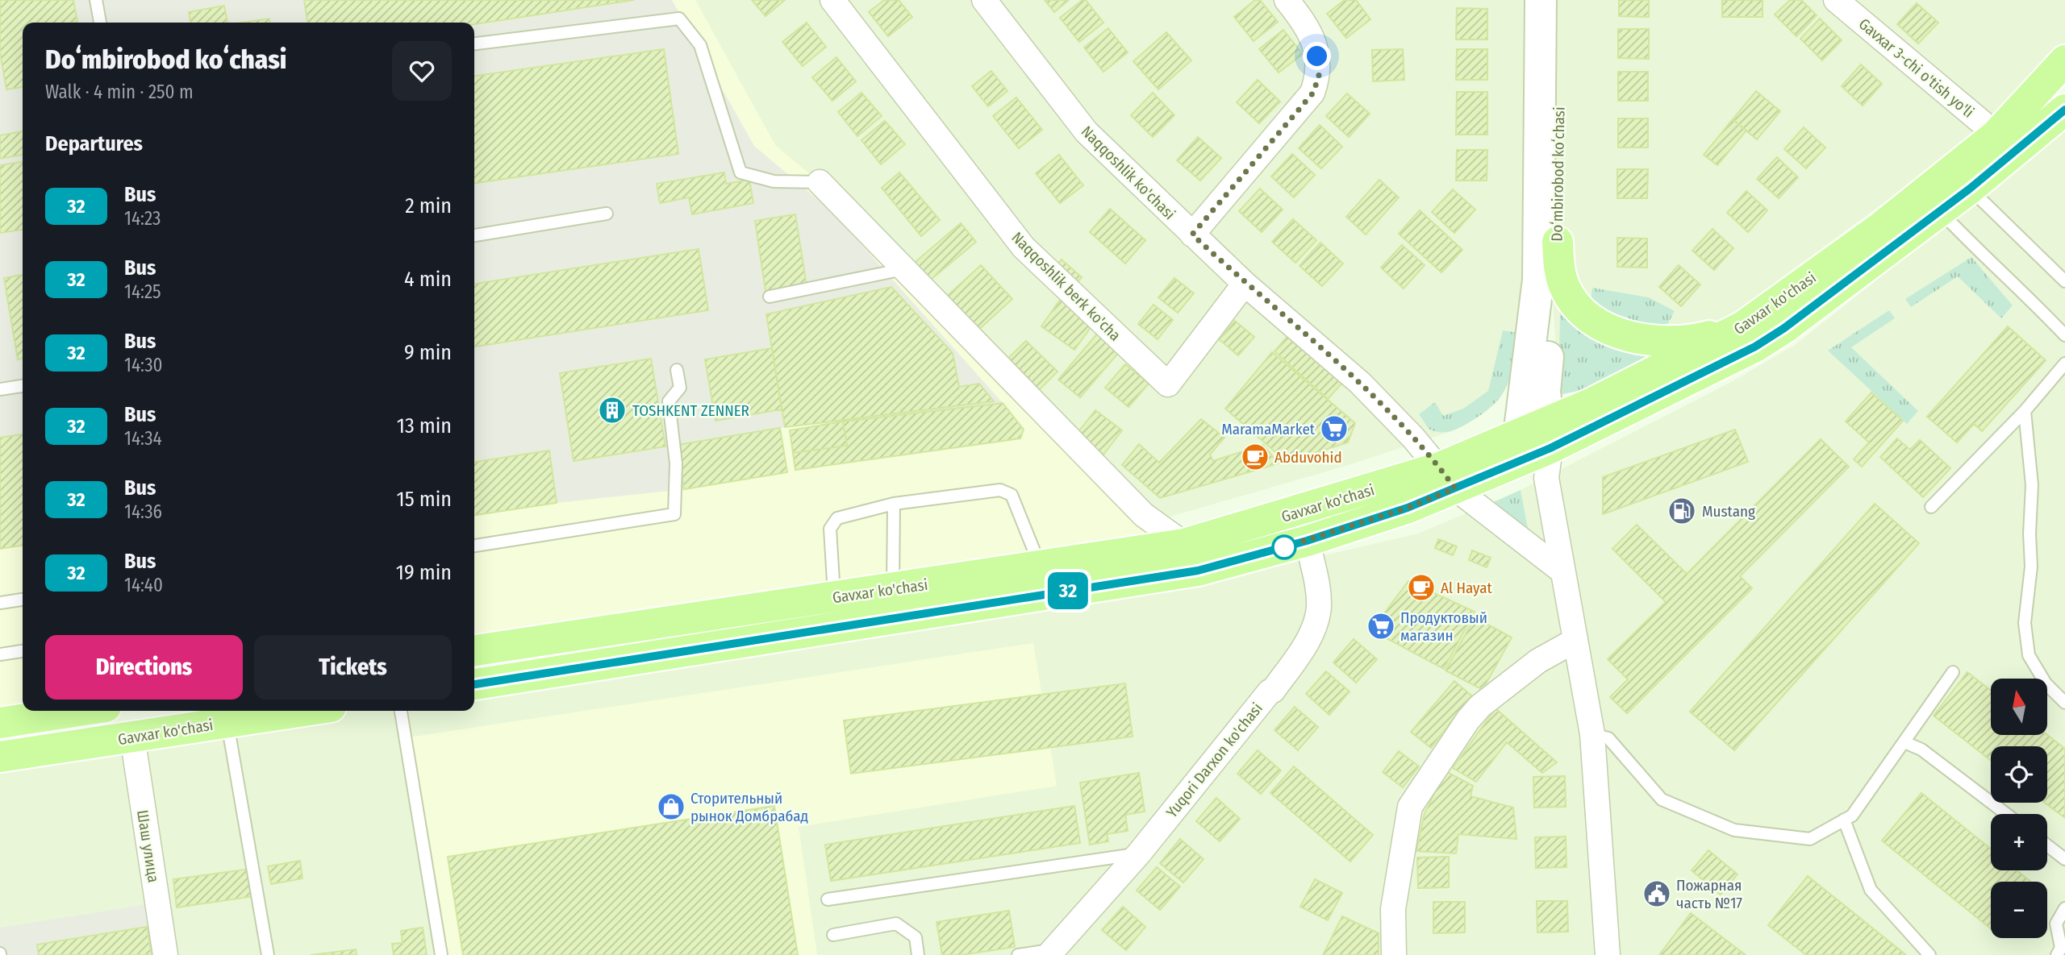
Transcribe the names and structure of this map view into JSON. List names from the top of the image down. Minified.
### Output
{"streets":{"main road":["Doʻmbirobod koʻchasi","Gavxar ko'chasi"],"street":["Gavxar 3-chi o'tish yo'li","Naqqoshlik ko'chasi","Naqqoshlik berk ko'cha","Yuqori Darxon ko'chasi","Шаш улица"]},"crossings":[["Gavxar 3-chi o'tish yo'li","Gavxar ko'chasi"],["Naqqoshlik ko'chasi","Naqqoshlik berk ko'cha"],["Naqqoshlik ko'chasi","Gavxar ko'chasi"],["Doʻmbirobod koʻchasi","Gavxar ko'chasi"],["Gavxar ko'chasi","Yuqori Darxon ko'chasi"],["Gavxar ko'chasi","Шаш улица"]],"places":{"building":["TOSHKENT ZENNER"],"supermarket":["MaramaMarket","Продуктовый магазин"],"cafe":["Abduvohid","Al Hayat"],"fuel station":["Mustang"],"shop":["Сторительный рынок Домбрабад"],"public building":["Пожарная часть №17"]},"lines":["bus line 32"],"north":"top","page":{"on_map":"32","heading":[["Doʻmbirobod koʻchasi","Walk · 4 min · 250 m"],"Departures"],"list":[{"mark":"32","name":"Bus","note":"14:23","value":"2 min"},{"mark":"32","name":"Bus","note":"14:25","value":"4 min"},{"mark":"32","name":"Bus","note":"14:30","value":"9 min"},{"mark":"32","name":"Bus","note":"14:34","value":"13 min"},{"mark":"32","name":"Bus","note":"14:36","value":"15 min"},{"mark":"32","name":"Bus","note":"14:40","value":"19 min"}],"buttons":["Directions","Tickets"],"map_buttons":["+","−"]}}
